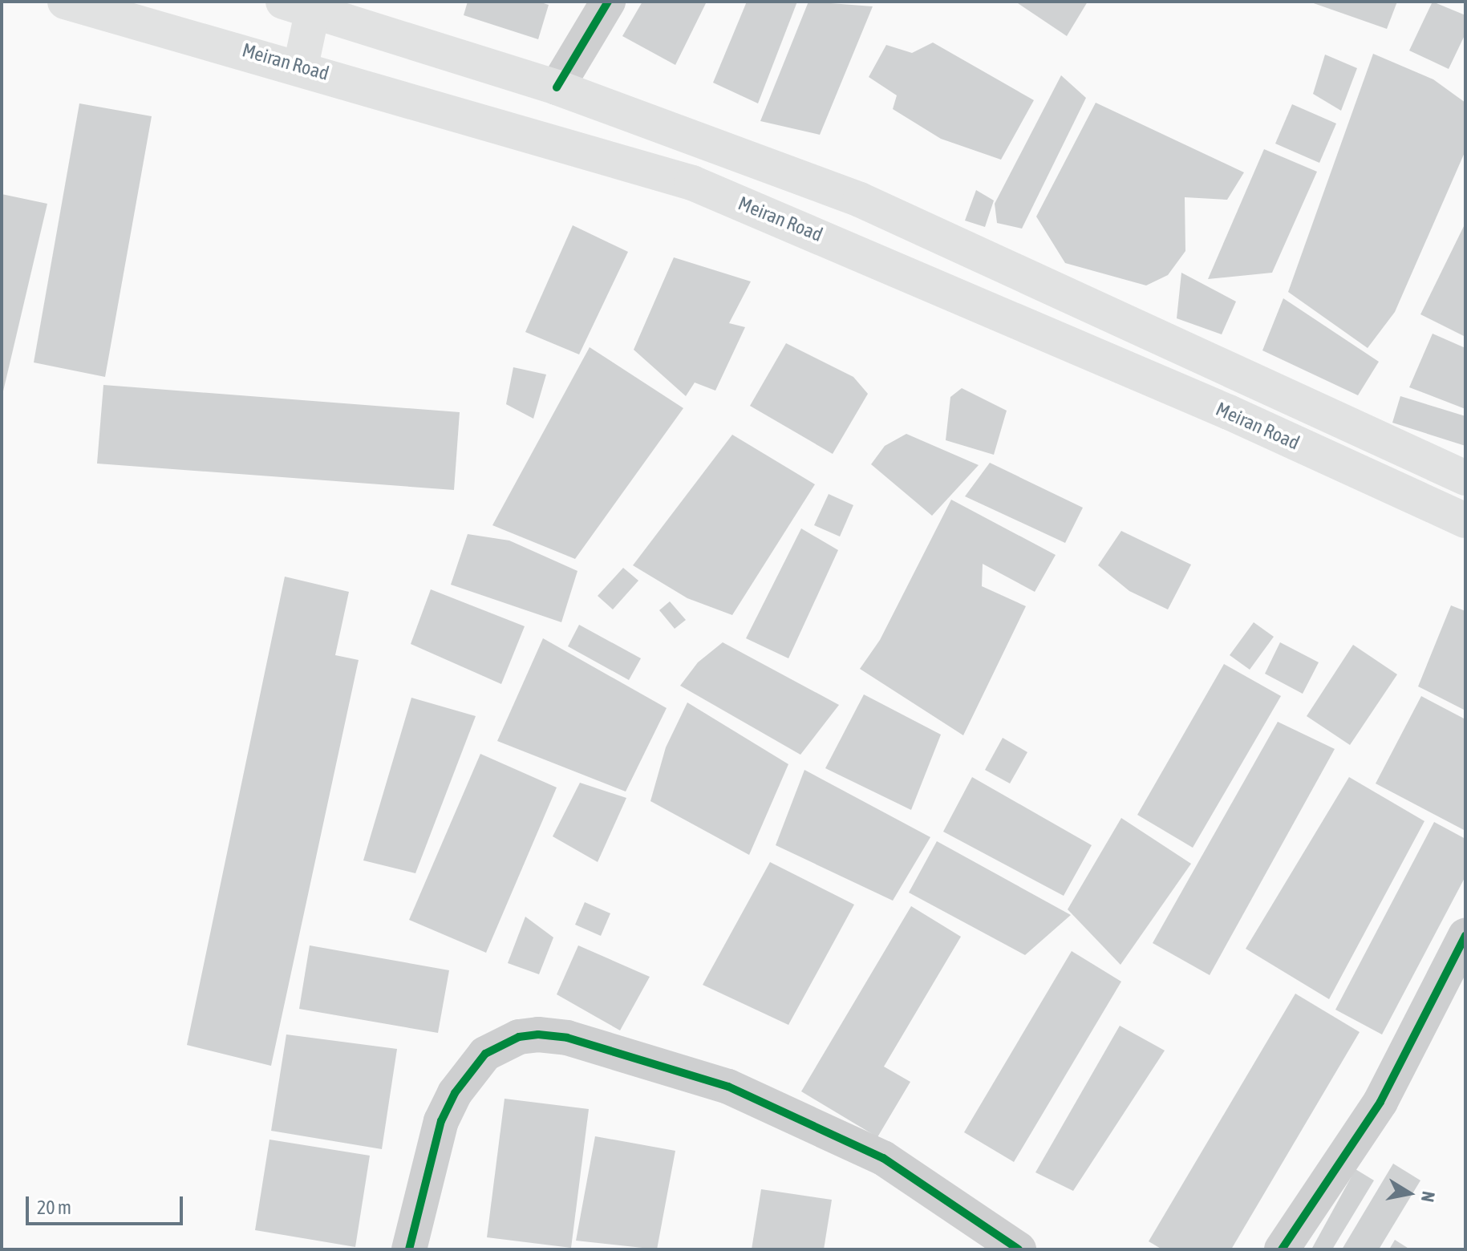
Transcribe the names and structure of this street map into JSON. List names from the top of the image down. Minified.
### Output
{"streets":{"main road":["Meiran Road"]},"scale_bar":"20 m","north":"right"}
